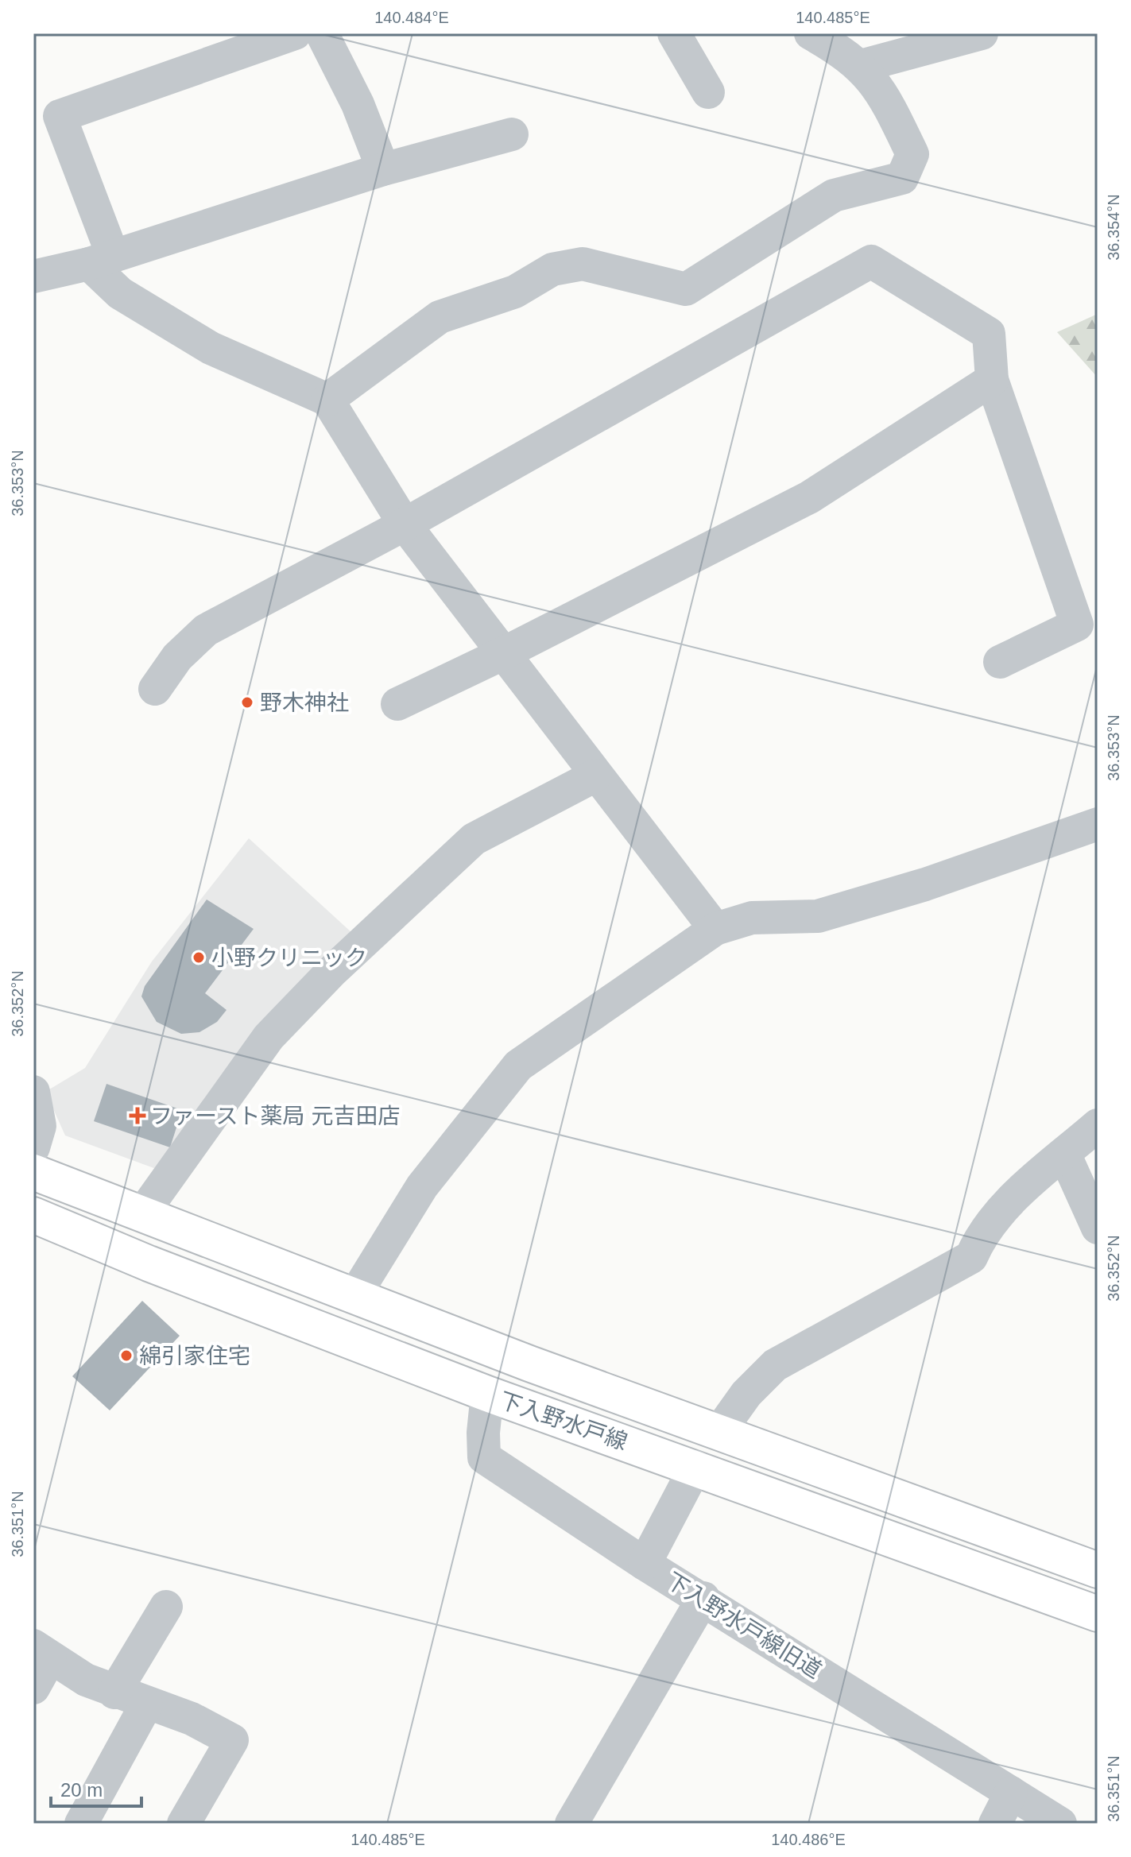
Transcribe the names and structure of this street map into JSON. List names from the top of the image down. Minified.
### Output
{"streets":{"main road":["下入野水戸線"],"street":["下入野水戸線旧道"]},"crossings":[["下入野水戸線","下入野水戸線旧道"]],"places":{"other":["野木神社","小野クリニック","綿引家住宅"],"health":["ファースト薬局 元吉田店"]},"scale_bar":"20 m","coordinates":["140.484°E","140.485°E","36.354°N","36.353°N","36.352°N","36.351°N","140.486°E"]}
